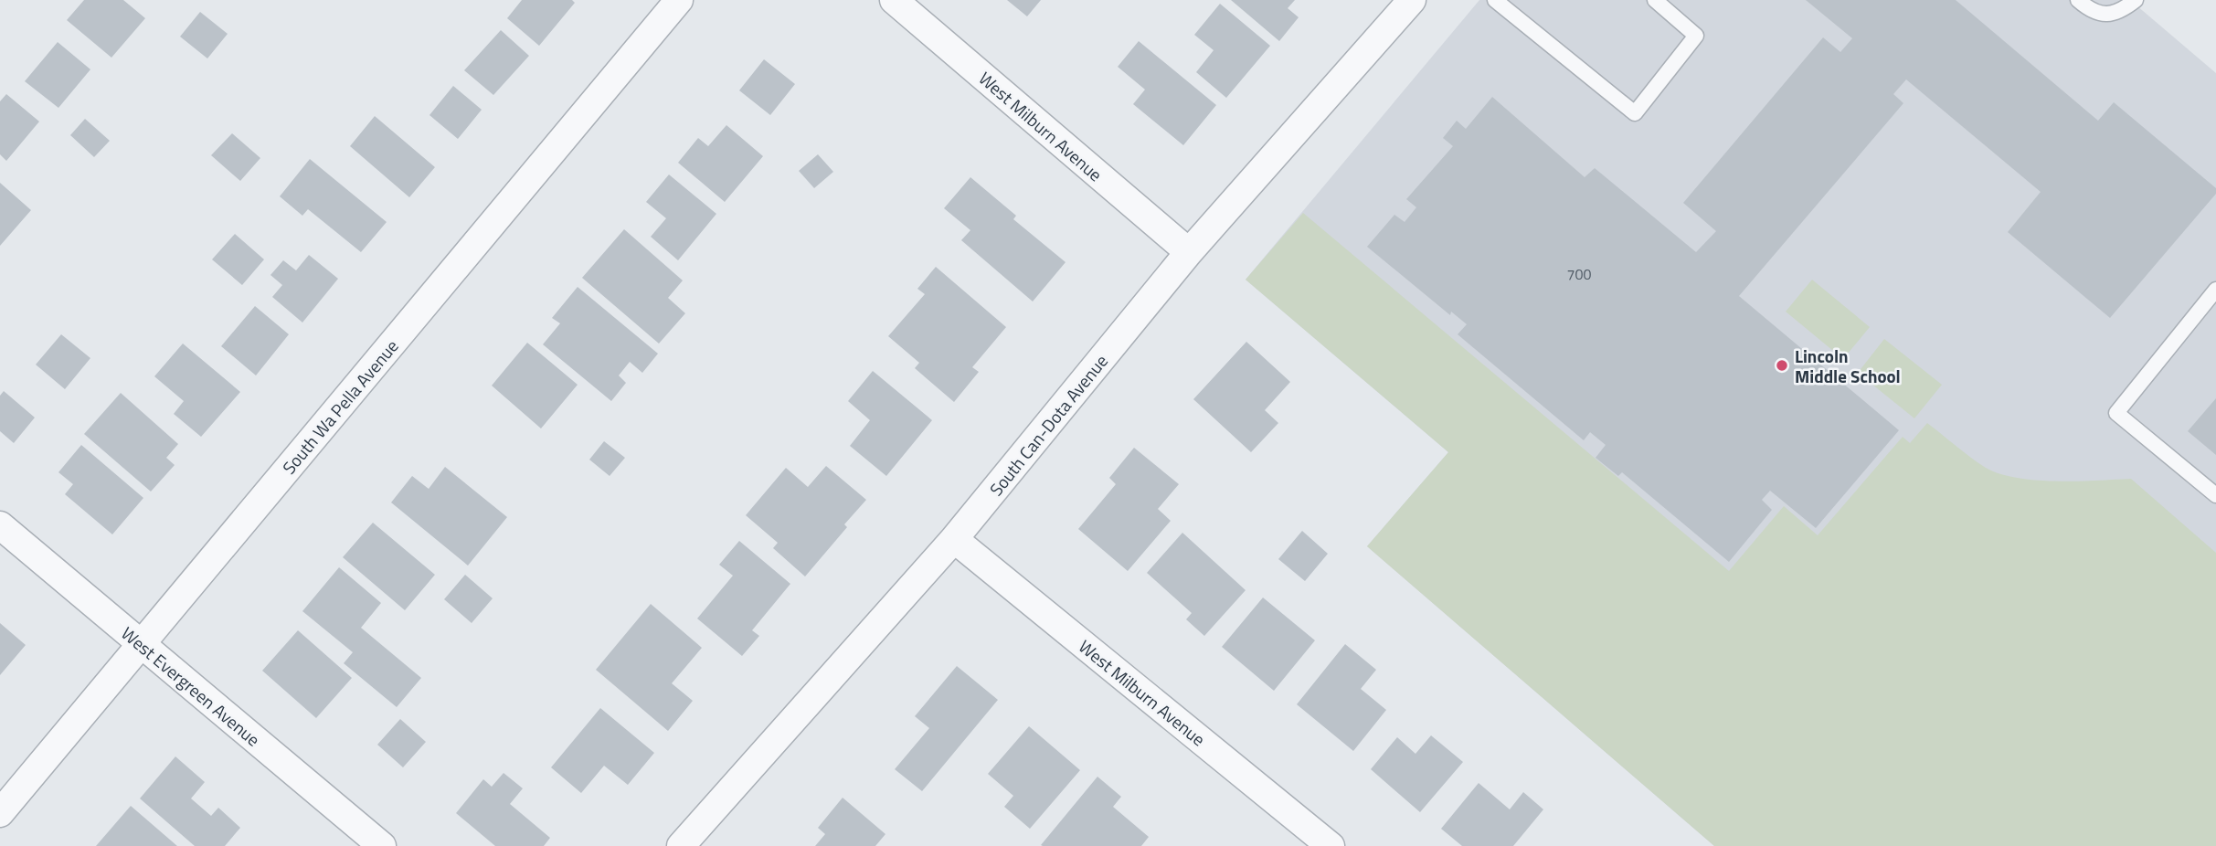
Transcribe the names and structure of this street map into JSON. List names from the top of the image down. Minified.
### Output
{"streets":{"street":["West Milburn Avenue","South Wa Pella Avenue","South Can-Dota Avenue","West Evergreen Avenue"]},"crossings":[["West Milburn Avenue","South Can-Dota Avenue"],["South Wa Pella Avenue","West Evergreen Avenue"]],"places":["Lincoln Middle School"],"house_numbers":["700"]}
